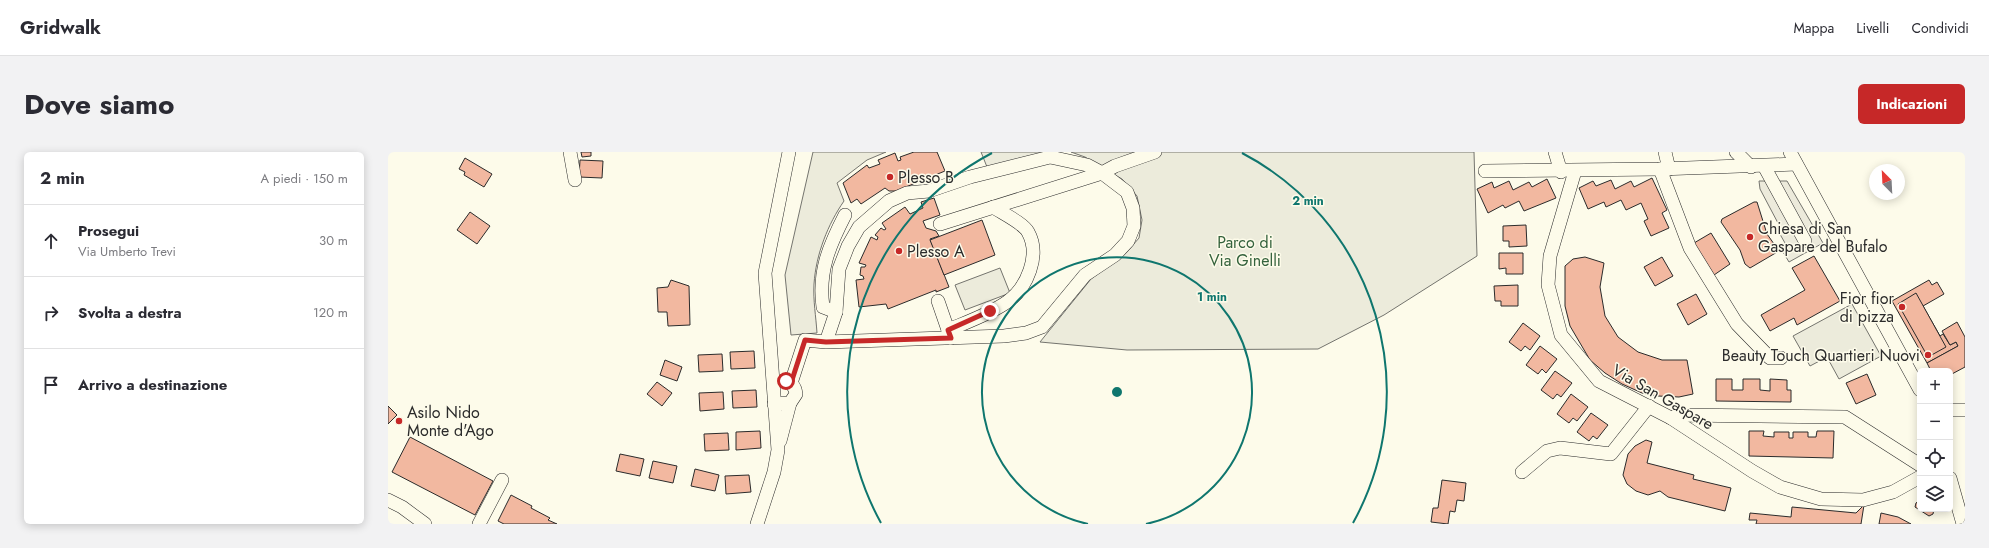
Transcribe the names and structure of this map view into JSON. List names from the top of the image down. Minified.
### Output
{"streets":{"street":["Via San Gaspare"]},"parks":["Parco di Via Ginelli"],"places":["Plesso B","Chiesa di San Gaspare del Bufalo","Plesso A","Fior fior di pizza","Beauty Touch Quartieri Nuovi","Asilo Nido Monte d'Ago"],"north":"top left","page":{"header":"Gridwalk","nav":["Mappa","Livelli","Condividi"],"title":"Dove siamo","buttons":"Indicazioni","heading":["2 min","A piedi · 150 m"],"list":[["Prosegui","Via Umberto Trevi","30 m"],["Svolta a destra","120 m"],"Arrivo a destinazione"],"map_buttons":["+","−"]},"rings":["2 min","1 min"]}
